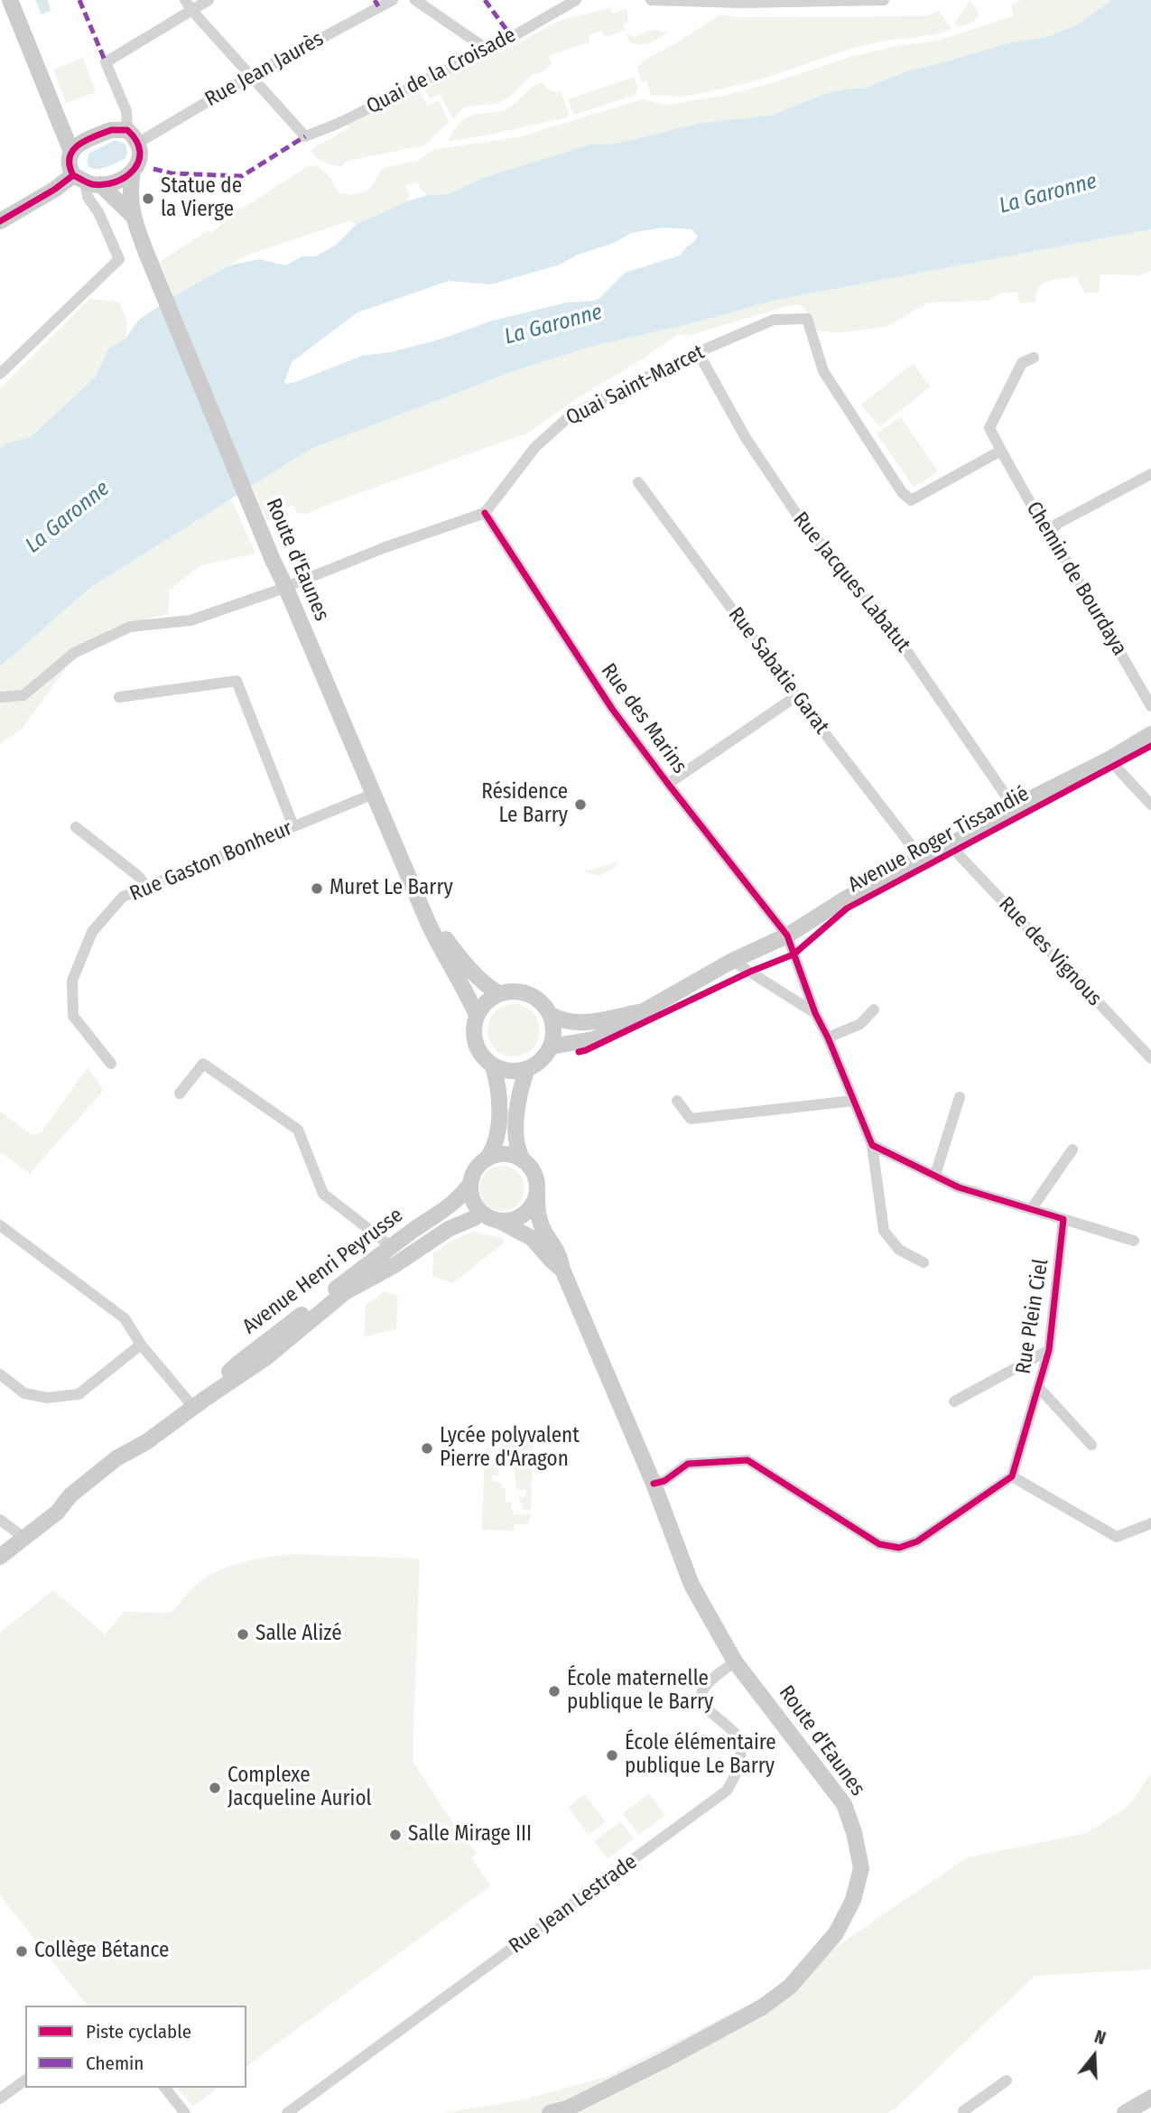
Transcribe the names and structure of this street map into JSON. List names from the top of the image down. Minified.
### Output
{"streets":{"main road":["Route d'Eaunes","Avenue Roger Tissandié","Avenue Henri Peyrusse"],"street":["Rue Jean Jaurès","Quai de la Croisade","Quai Saint-Marcet","Chemin de Bourdaya","Rue Jacques Labatut","Rue Sabatie Garat","Rue des Marins","Rue Gaston Bonheur","Rue des Vignous","Rue Plein Ciel","Rue Jean Lestrade"]},"crossings":[["Rue Jean Jaurès","Quai de la Croisade"],["Rue Jean Jaurès","Route d'Eaunes"],["Quai Saint-Marcet","Chemin de Bourdaya"],["Quai Saint-Marcet","Rue Jacques Labatut"],["Quai Saint-Marcet","Rue des Marins"],["Route d'Eaunes","Avenue Roger Tissandié"],["Route d'Eaunes","Rue Gaston Bonheur"],["Route d'Eaunes","Avenue Henri Peyrusse"],["Route d'Eaunes","Rue Jean Lestrade"],["Rue Jacques Labatut","Avenue Roger Tissandié"],["Rue Sabatie Garat","Avenue Roger Tissandié"],["Rue des Marins","Avenue Roger Tissandié"],["Avenue Roger Tissandié","Rue des Vignous"]],"water":["La Garonne"],"places":["Statue de la Vierge","Résidence Le Barry","Muret Le Barry","Lycée polyvalent Pierre d'Aragon","Salle Alizé","École maternelle publique le Barry","École élémentaire publique Le Barry","Complexe Jacqueline Auriol","Salle Mirage III","Collège Bétance"],"legend":["Piste cyclable","Chemin"],"north":"top"}
